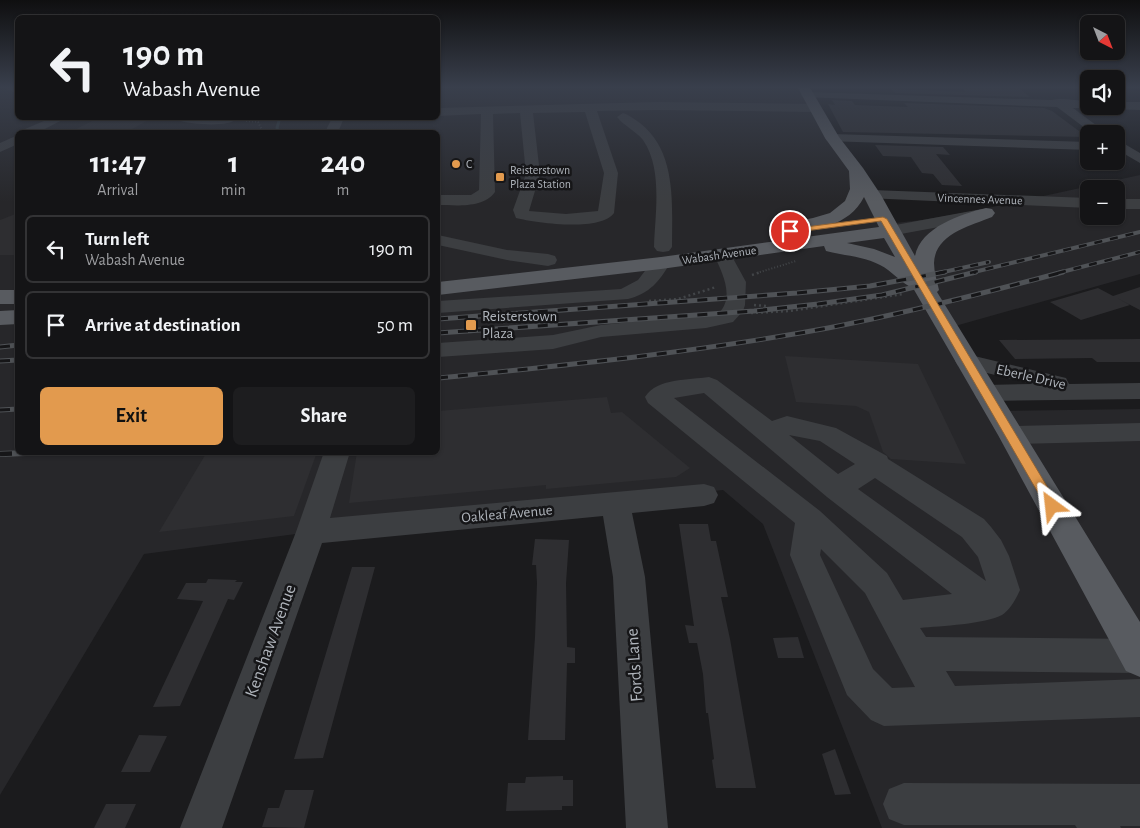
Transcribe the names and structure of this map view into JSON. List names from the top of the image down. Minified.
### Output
{"streets":{"main road":["Wabash Avenue"],"street":["Vincennes Avenue","Eberle Drive","Oakleaf Avenue","Kenshaw Avenue","Fords Lane"]},"crossings":[["Vincennes Avenue","Wabash Avenue"],["Oakleaf Avenue","Kenshaw Avenue"],["Oakleaf Avenue","Fords Lane"]],"places":{"other":["C"],"transit":["Reisterstown Plaza Station","Reisterstown Plaza"]},"north":"bottom right","page":{"map_buttons":["+","−"],"turn":["190 m","Wabash Avenue"],"eta":["11:47","Arrival","1","min","240","m"],"list":[{"name":"Turn left","note":"Wabash Avenue","value":"190 m"},{"name":"Arrive at destination","value":"50 m"}],"buttons":["Exit","Share"]}}
